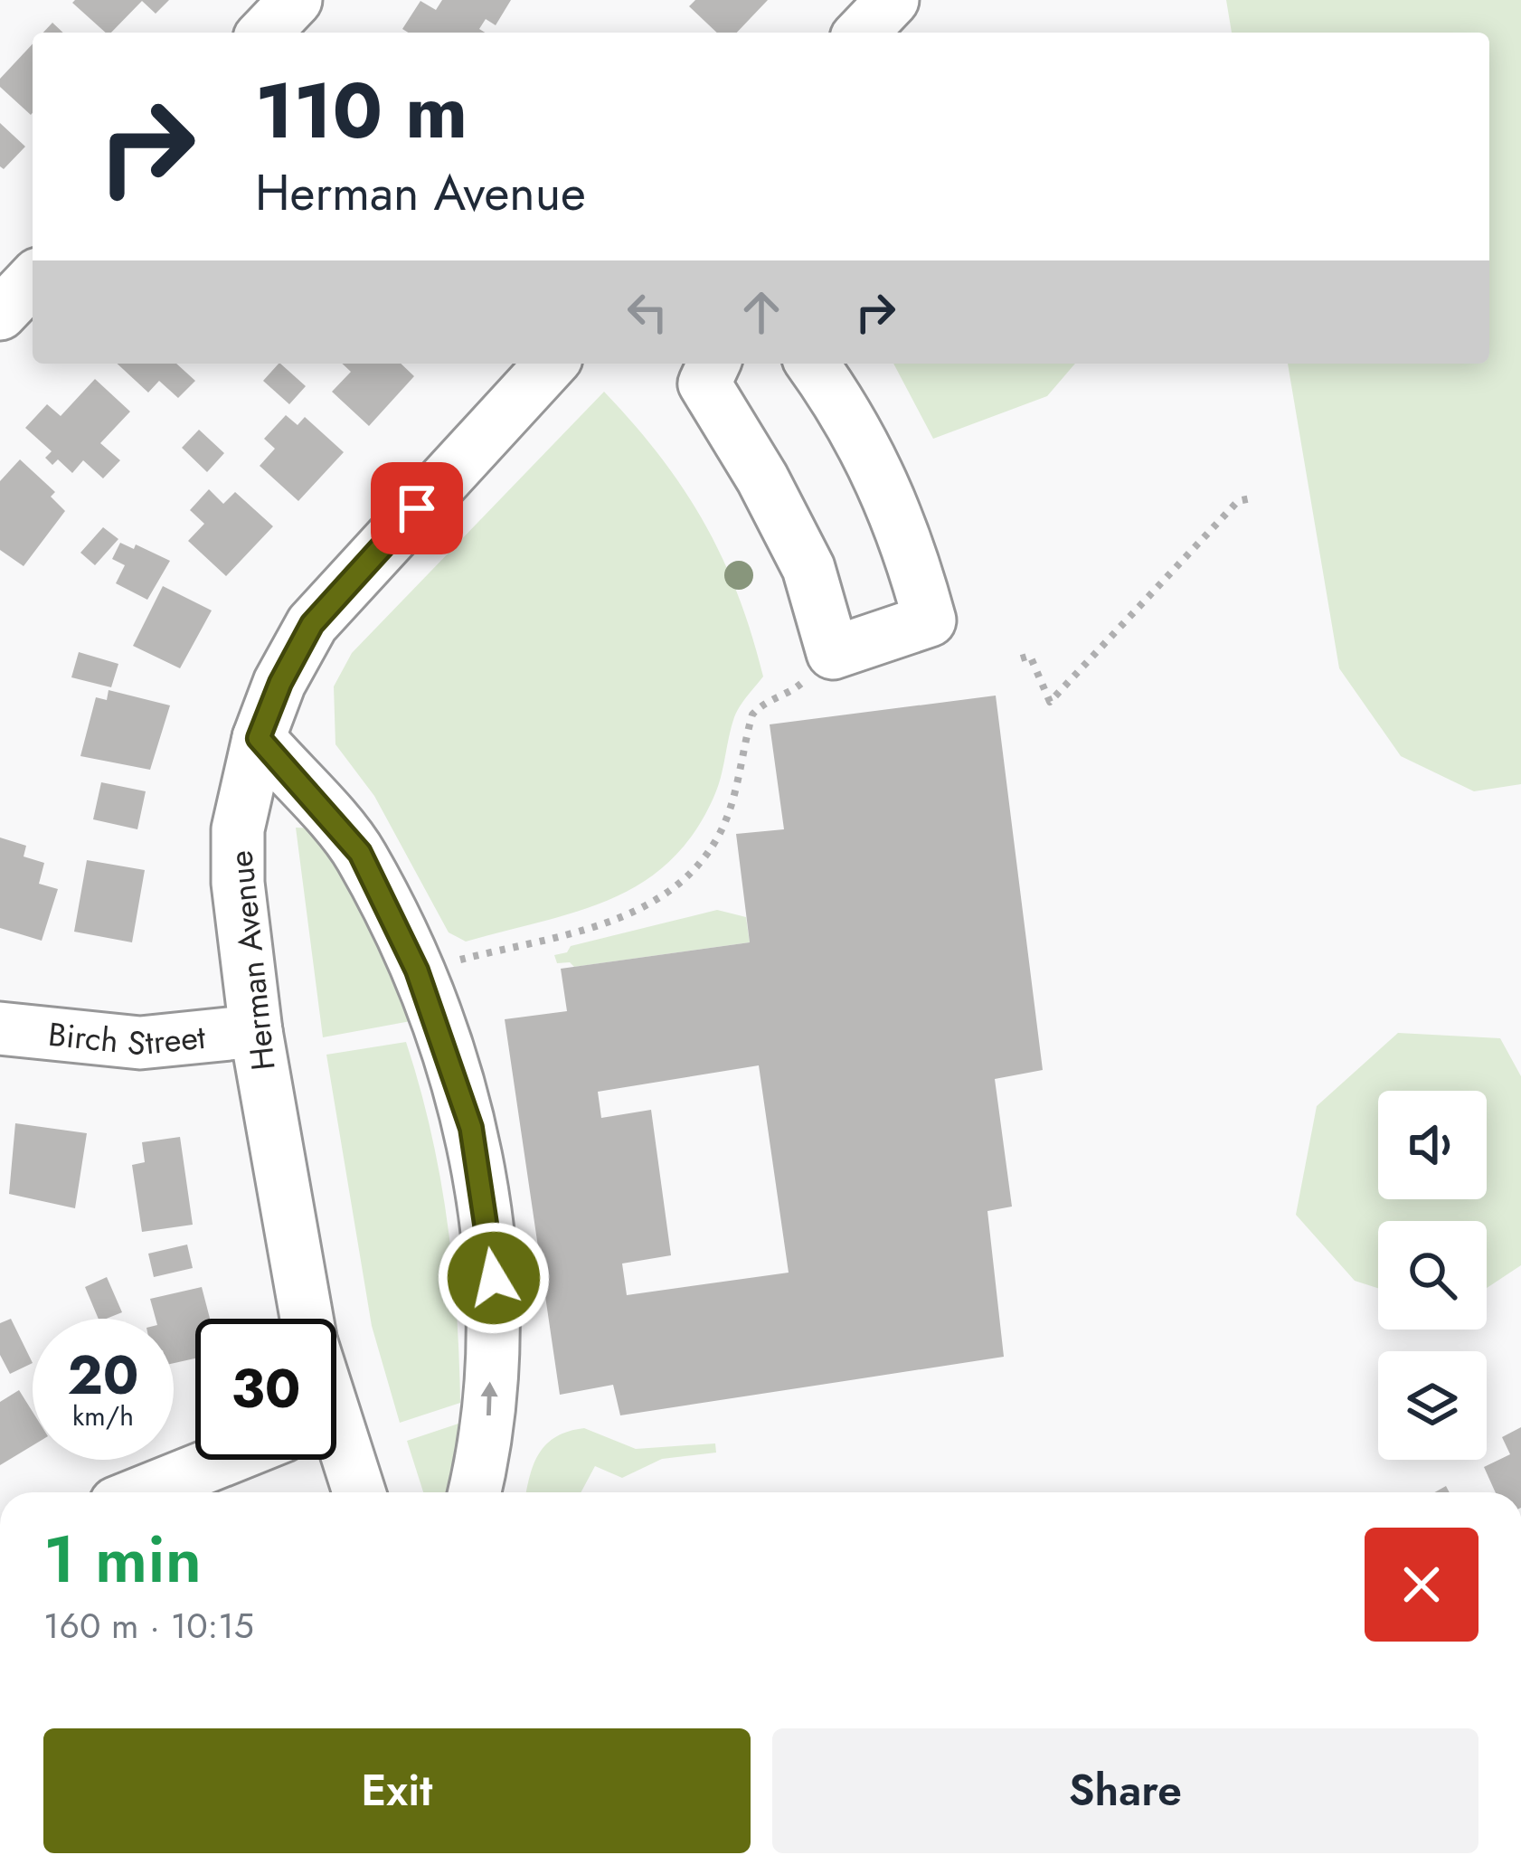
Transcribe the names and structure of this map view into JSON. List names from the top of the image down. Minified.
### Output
{"streets":{"street":["Herman Avenue","Birch Street"]},"crossings":[["Herman Avenue","Birch Street"]],"page":{"turn":["110 m","Herman Avenue"],"speed":"20 km/h","limit":"30","heading":["1 min","160 m · 10:15"],"buttons":["Exit","Share"]}}
